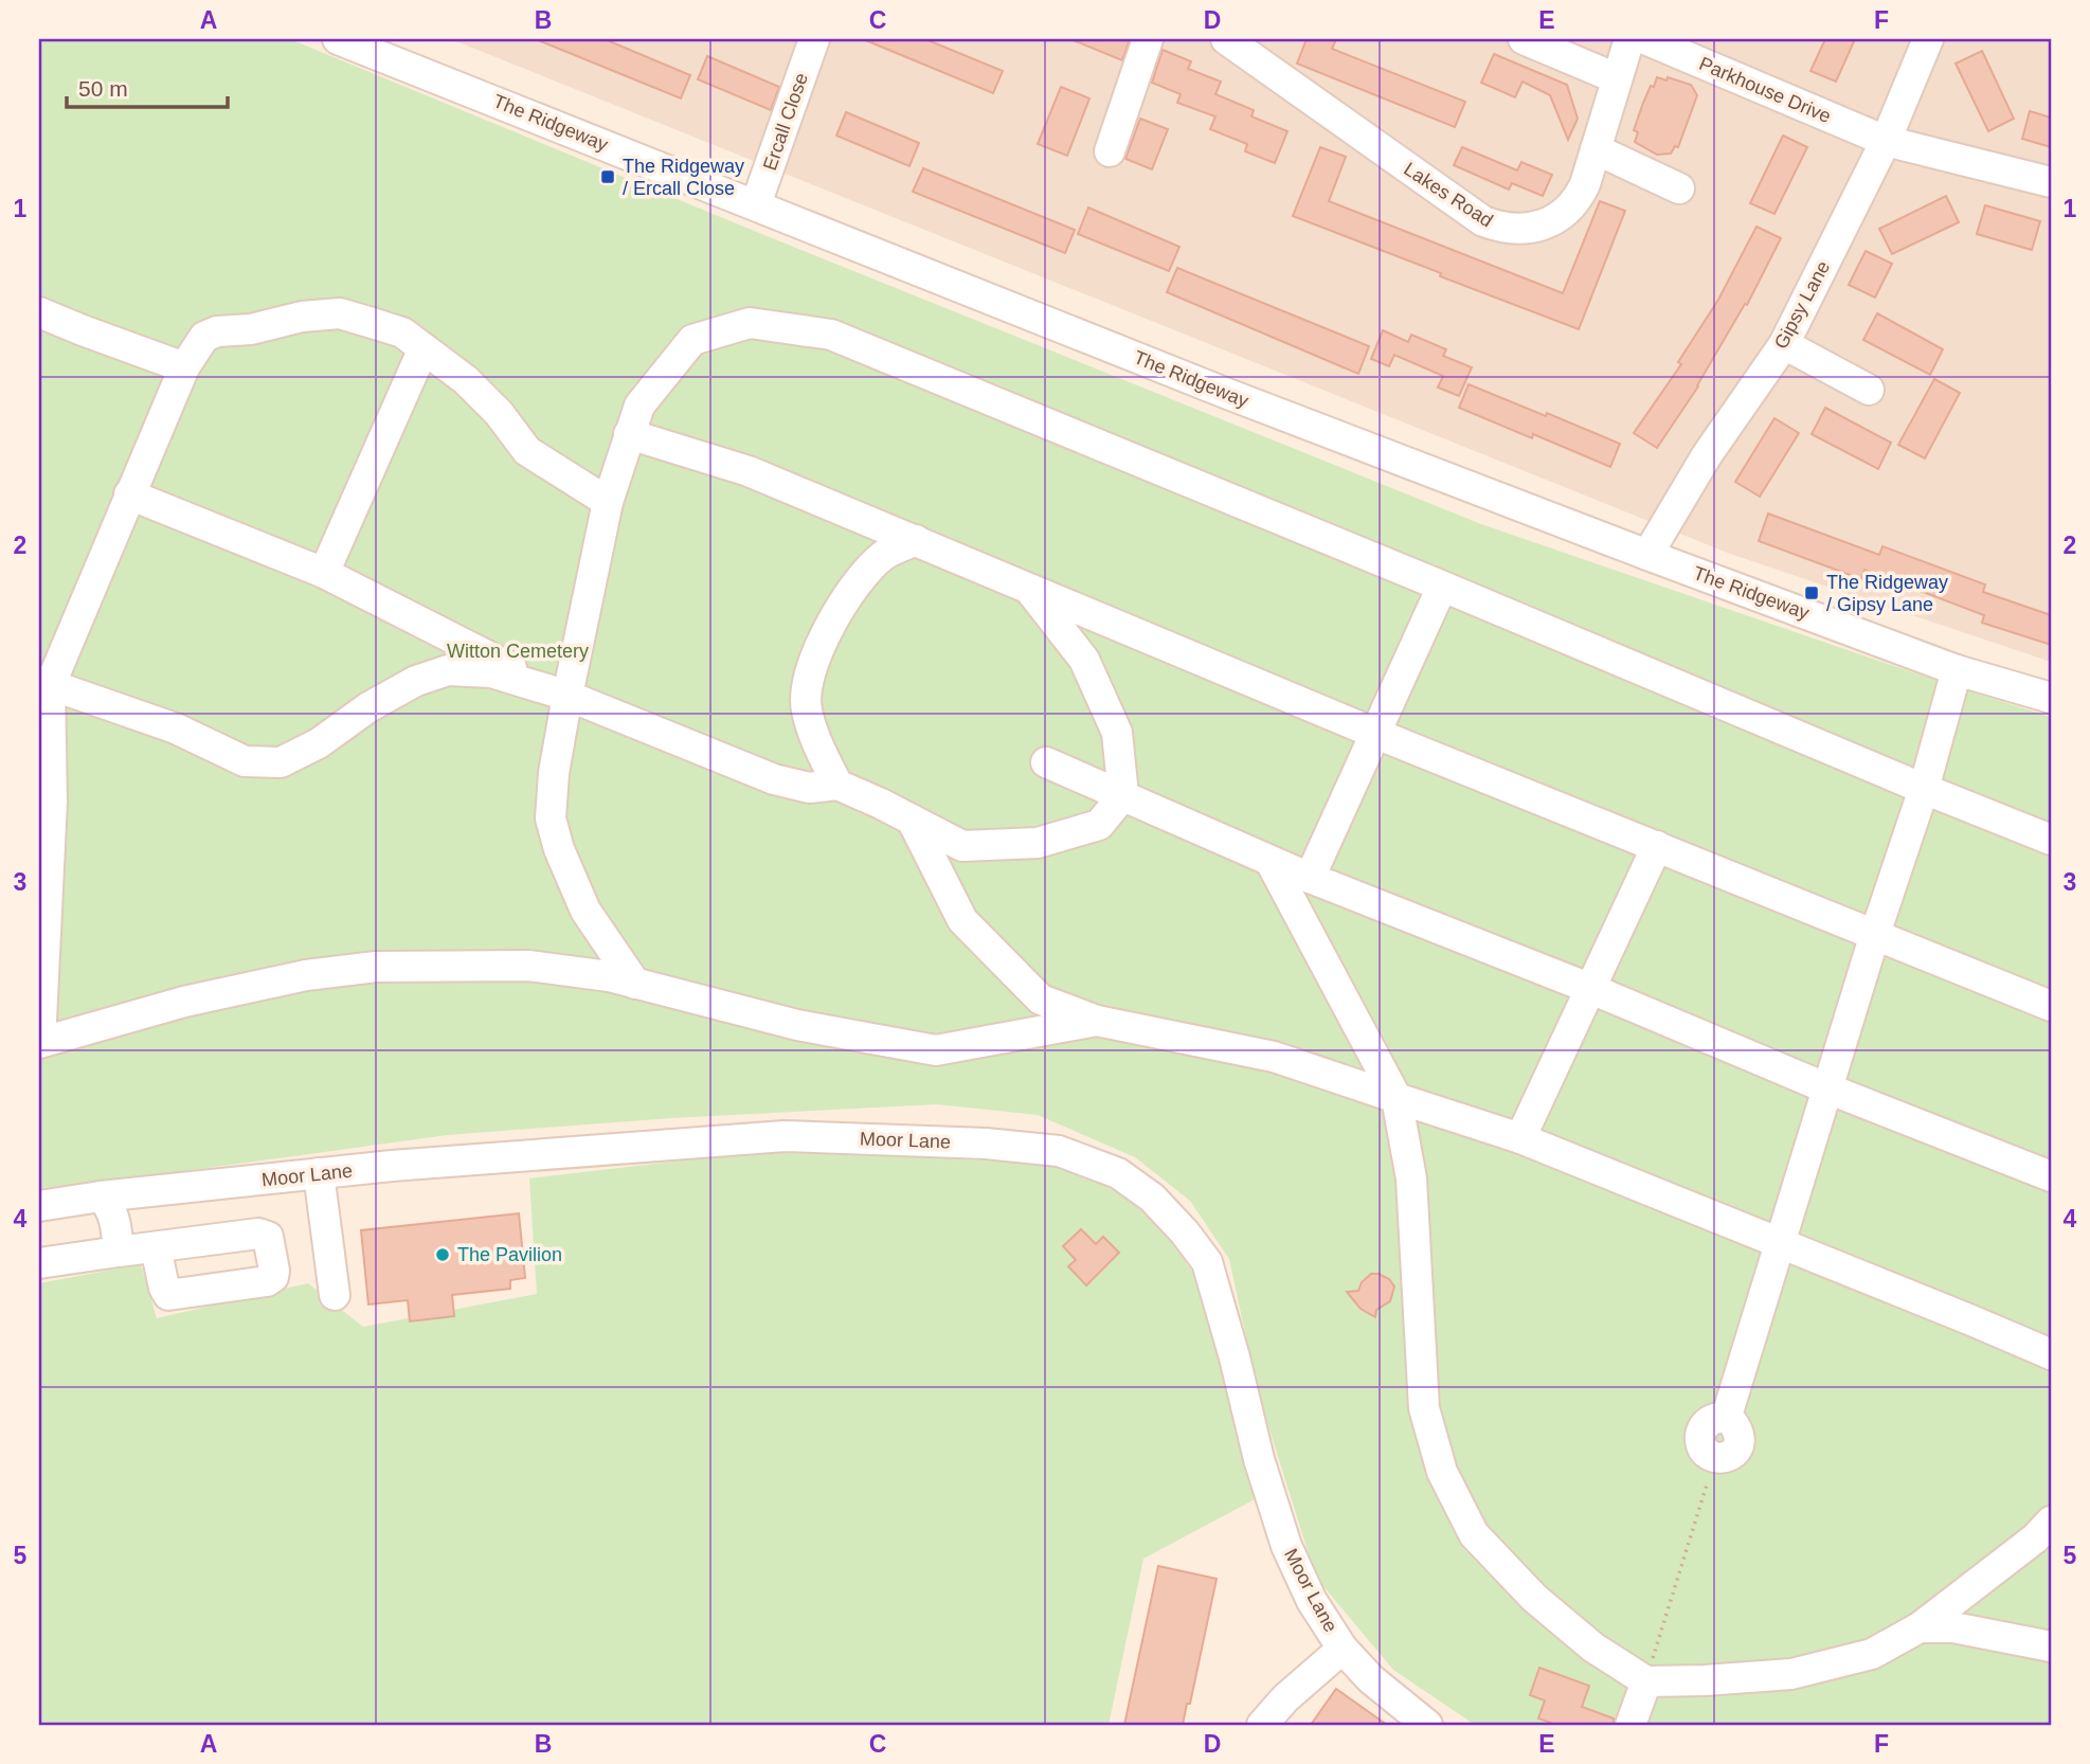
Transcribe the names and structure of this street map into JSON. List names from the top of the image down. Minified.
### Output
{"streets":{"street":["Parkhouse Drive","Ercall Close","The Ridgeway","Lakes Road","Gipsy Lane","Moor Lane"]},"crossings":[["Parkhouse Drive","Gipsy Lane"],["Ercall Close","The Ridgeway"],["The Ridgeway","Gipsy Lane"]],"parks":["Witton Cemetery"],"places":{"transit":["The Ridgeway / Ercall Close","The Ridgeway / Gipsy Lane"],"other":["The Pavilion"]},"scale_bar":"50 m","grid":{"columns":["A","B","C","D","E","F"],"rows":["1","2","3","4","5"]}}
